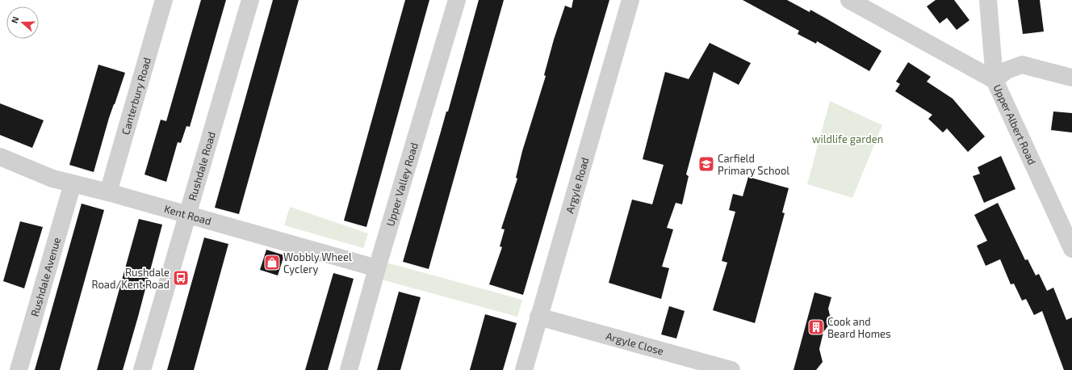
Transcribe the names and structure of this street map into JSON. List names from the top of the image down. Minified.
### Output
{"streets":{"street":["Canterbury Road","Upper Albert Road","Rushdale Road","Upper Valley Road","Argyle Road","Kent Road","Rushdale Avenue","Argyle Close"]},"crossings":[["Canterbury Road","Kent Road"],["Rushdale Road","Kent Road"],["Upper Valley Road","Kent Road"],["Argyle Road","Argyle Close"],["Kent Road","Rushdale Avenue"]],"parks":["wildlife garden"],"places":{"school or university":["Carfield Primary School"],"shop":["Wobbly Wheel Cyclery"],"bus stop":["Rushdale Road/Kent Road"],"building":["Cook and Beard Homes"]},"north":"left"}
